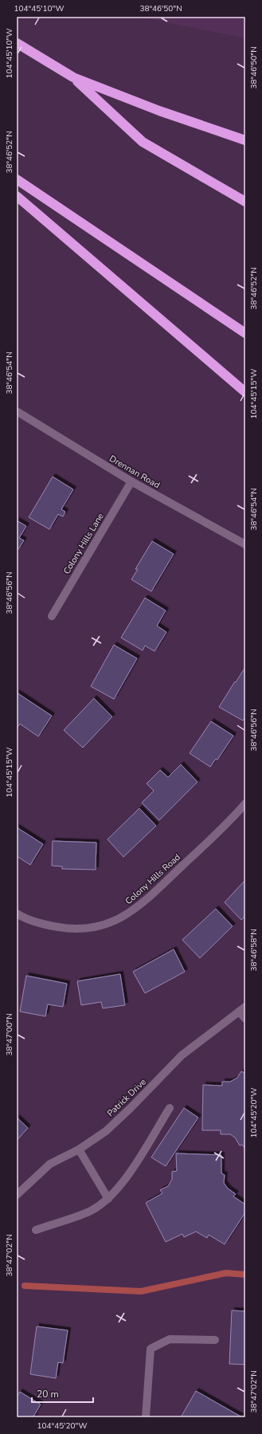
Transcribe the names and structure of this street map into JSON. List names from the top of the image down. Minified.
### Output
{"streets":{"street":["Drennan Road","Colony Hills Lane","Colony Hills Road","Patrick Drive"]},"crossings":[["Drennan Road","Colony Hills Lane"]],"scale_bar":"20 m","coordinates":["104°45'10\"W","38°46'50\"N","38°46'52\"N","38°46'54\"N","104°45'15\"W","38°46'56\"N","38°46'58\"N","38°47'00\"N","104°45'20\"W","38°47'02\"N"]}
